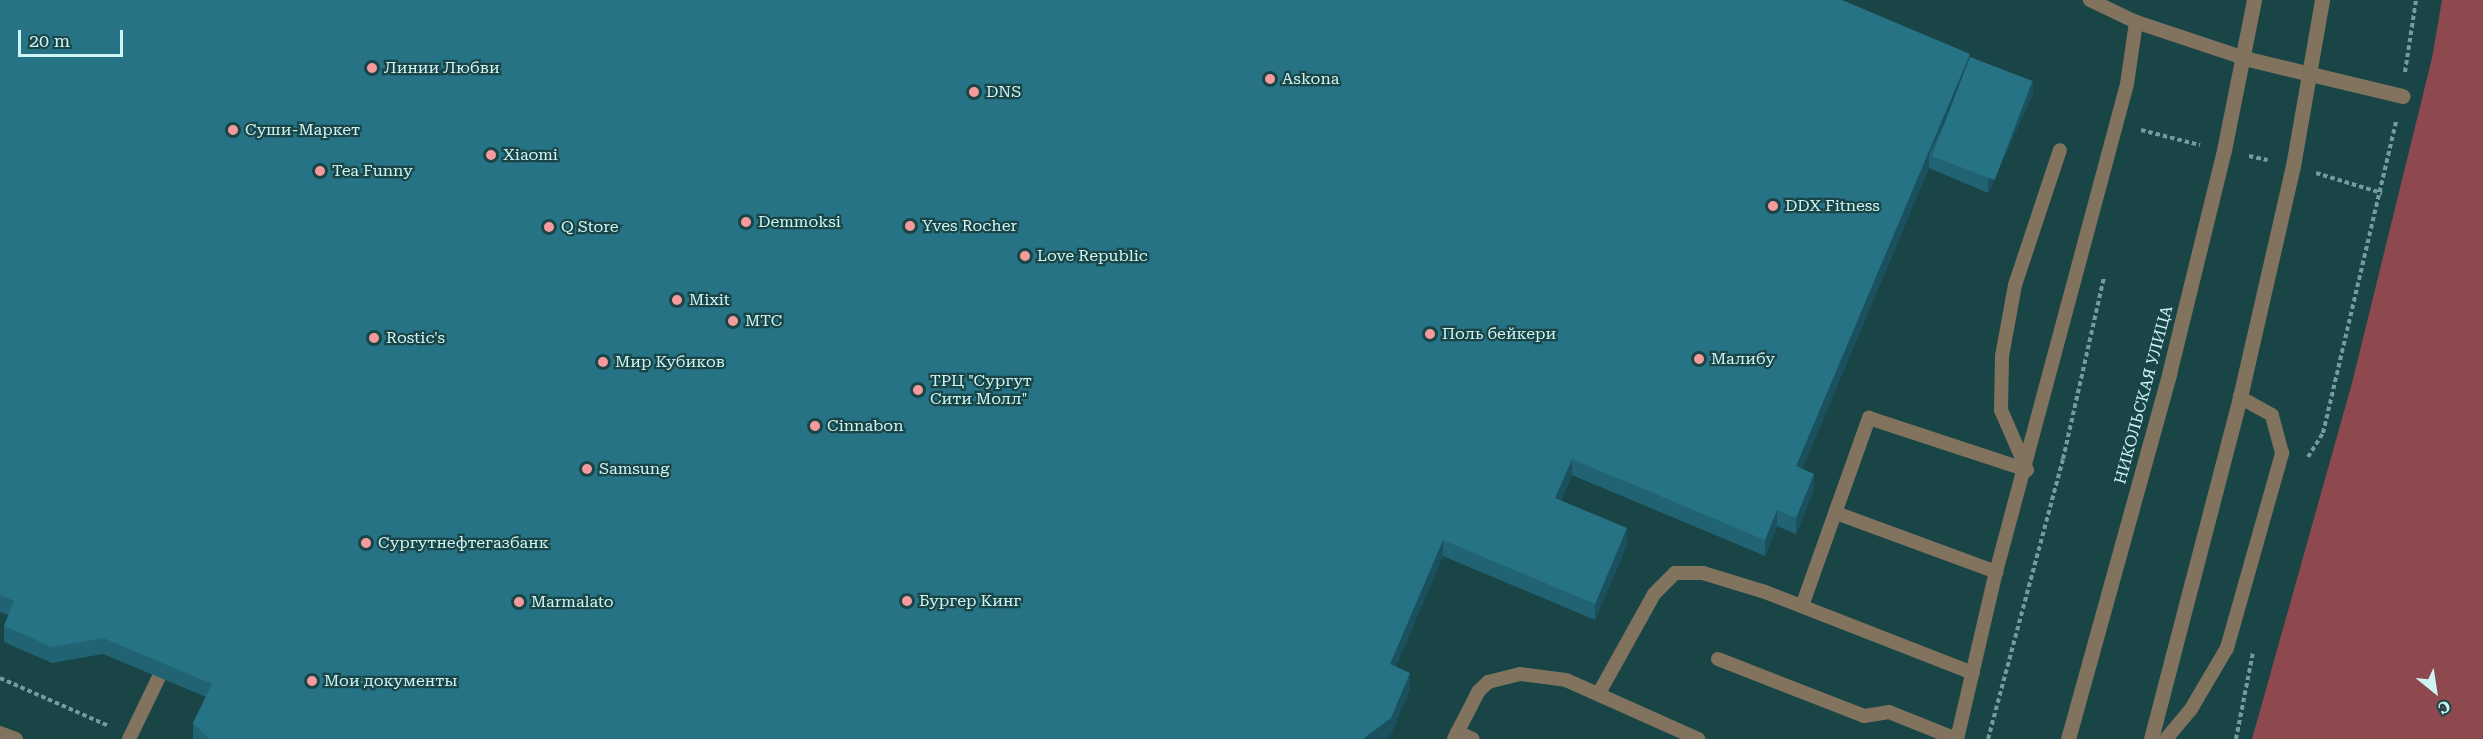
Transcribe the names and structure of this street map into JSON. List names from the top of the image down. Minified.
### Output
{"streets":{"street":["НИКОЛЬСКАЯ УЛИЦА"]},"places":["Линии Любви","Askona","DNS","Суши-Маркет","Xiaomi","Tea Funny","DDX Fitness","Demmoksi","Yves Rocher","Q Store","Love Republic","Mixit","МТС","Поль бейкери","Rostic's","Малибу","Мир Кубиков","ТРЦ \"Сургут Сити Молл\"","Cinnabon","Samsung","Сургутнефтегазбанк","Бургер Кинг","Marmalato","Мои документы"],"scale_bar":"20 m","north":"bottom right"}
